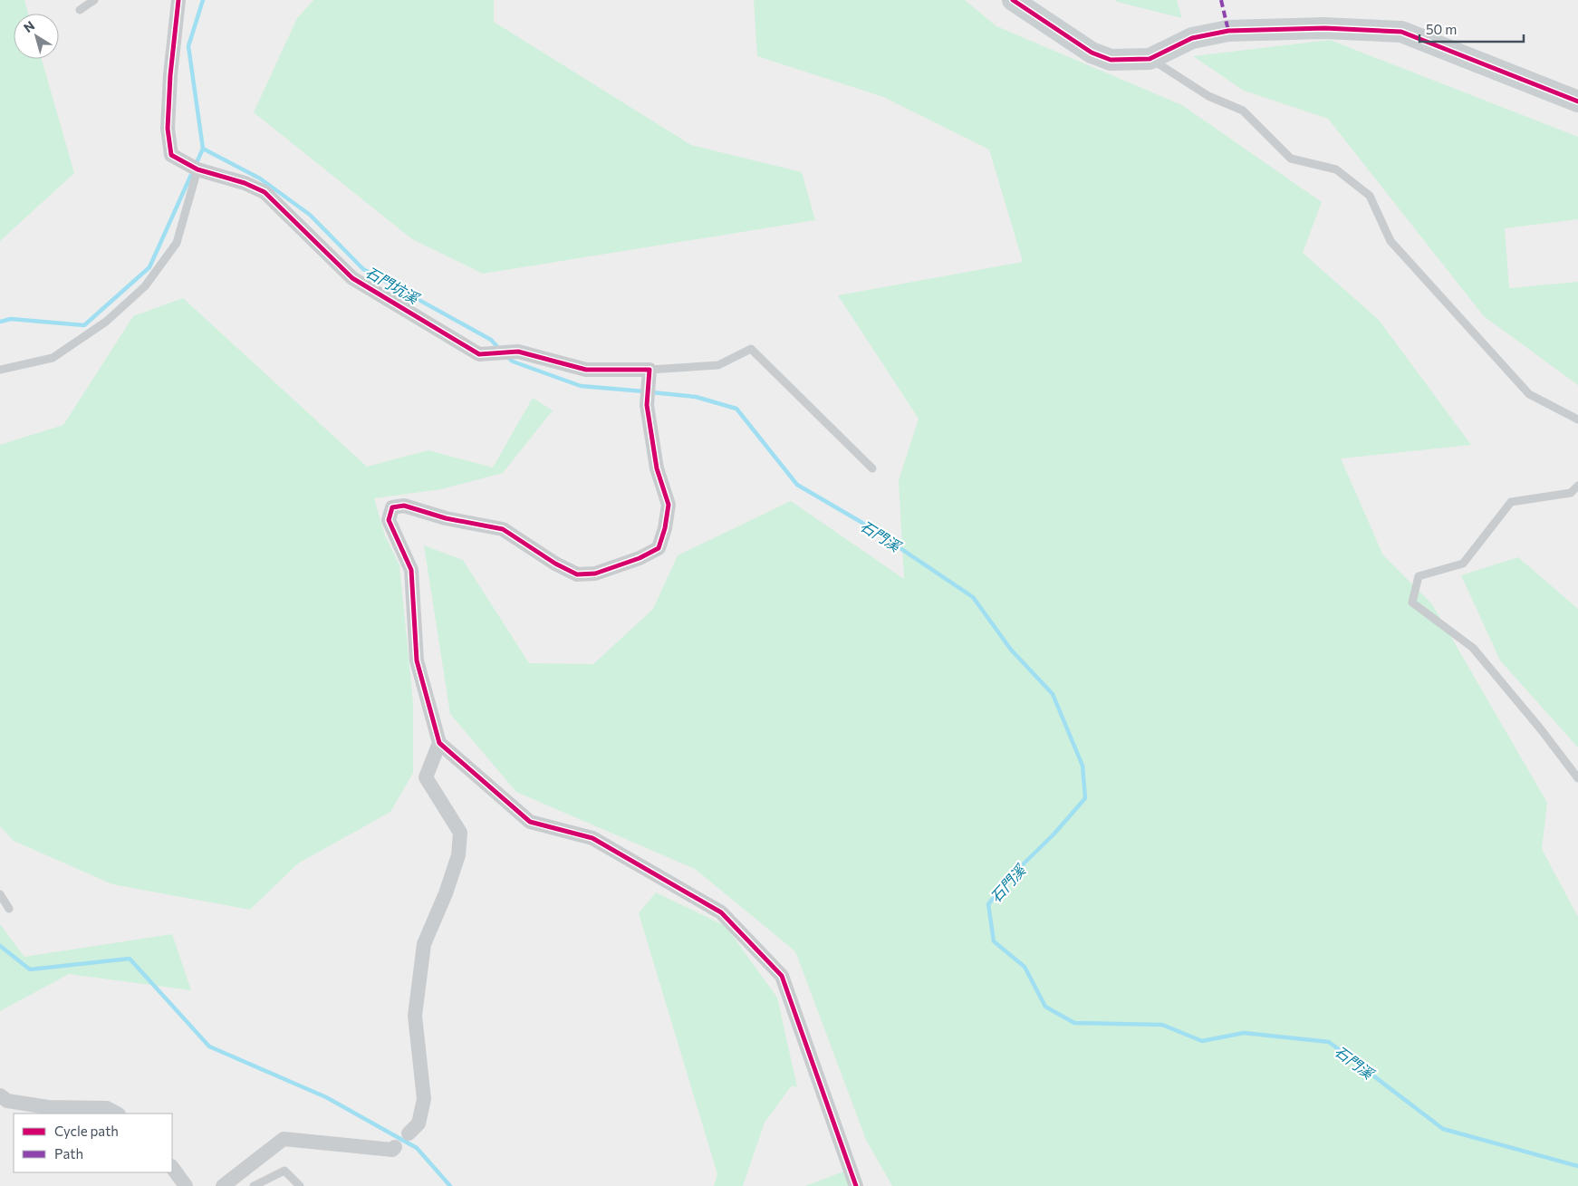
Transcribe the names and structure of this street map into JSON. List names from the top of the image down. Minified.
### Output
{"water":["石門坑溪","石門溪"],"legend":["Cycle path","Path"],"scale_bar":"50 m","north":"top left"}
